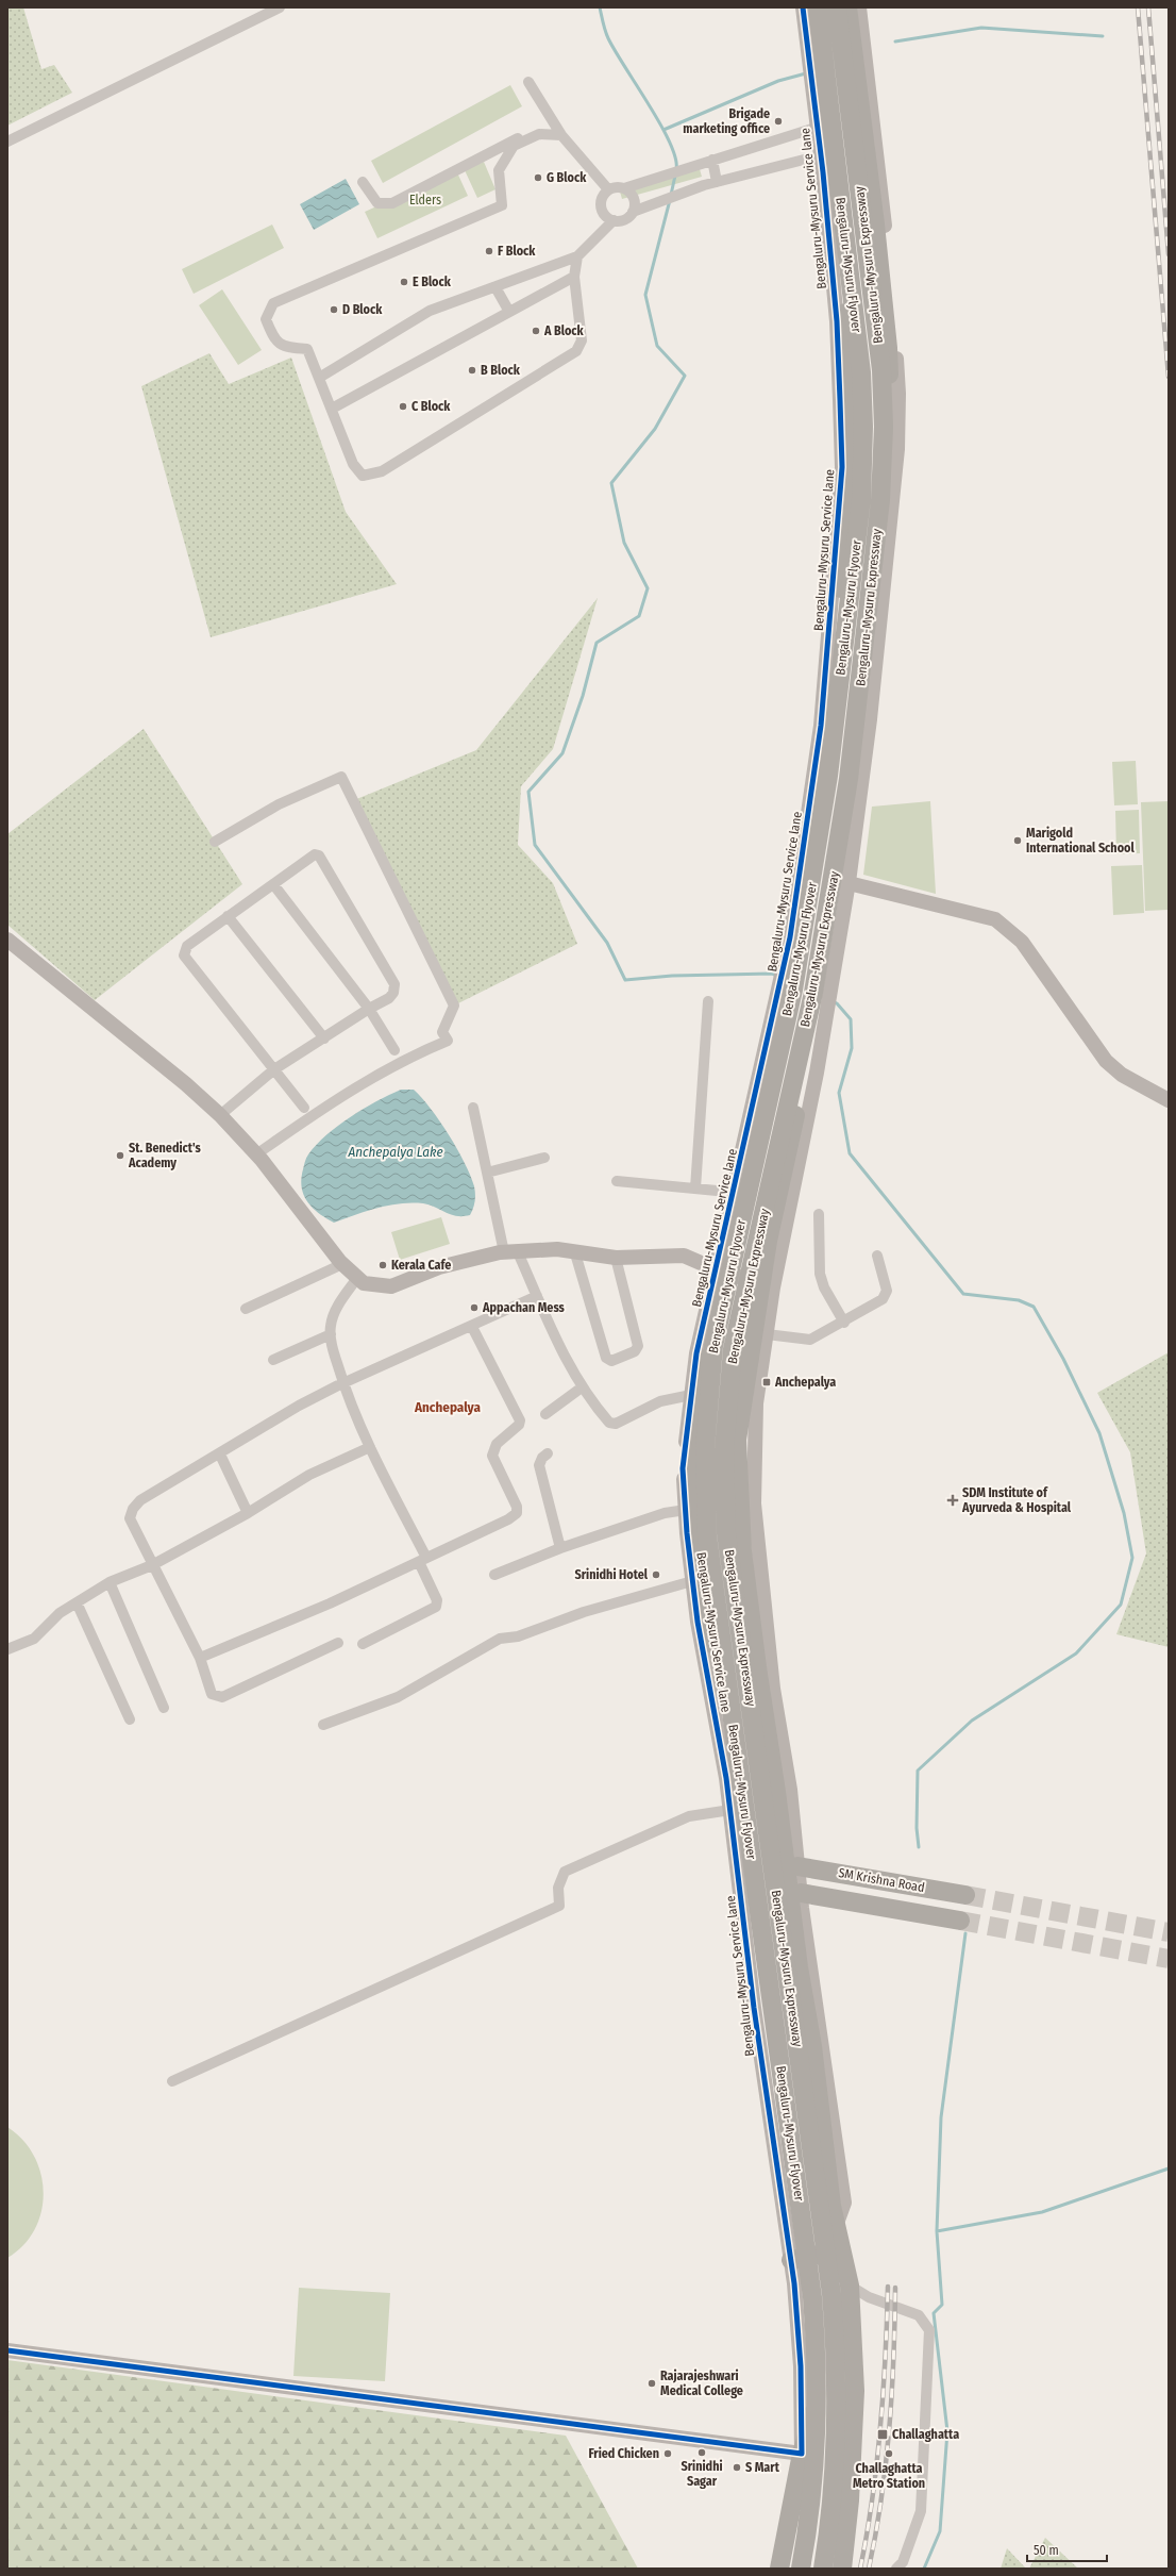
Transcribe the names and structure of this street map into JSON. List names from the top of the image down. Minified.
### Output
{"streets":{"highway":["Bengaluru-Mysuru Flyover","Bengaluru-Mysuru Expressway","SM Krishna Road"],"street":["Bengaluru-Mysuru Service lane"]},"crossings":[["Bengaluru-Mysuru Expressway","SM Krishna Road"]],"districts":["Anchepalya"],"water":["Anchepalya Lake"],"parks":["Elders"],"places":{"other":["Brigade marketing office","G Block","F Block","E Block","D Block","A Block","B Block","C Block","Marigold International School","St. Benedict's Academy","Kerala Cafe","Appachan Mess","Srinidhi Hotel","Rajarajeshwari Medical College","Srinidhi Sagar","Fried Chicken","Challaghatta Metro Station","S Mart"],"transit":["Anchepalya","Challaghatta"],"health":["SDM Institute of Ayurveda & Hospital"]},"scale_bar":"50 m"}
